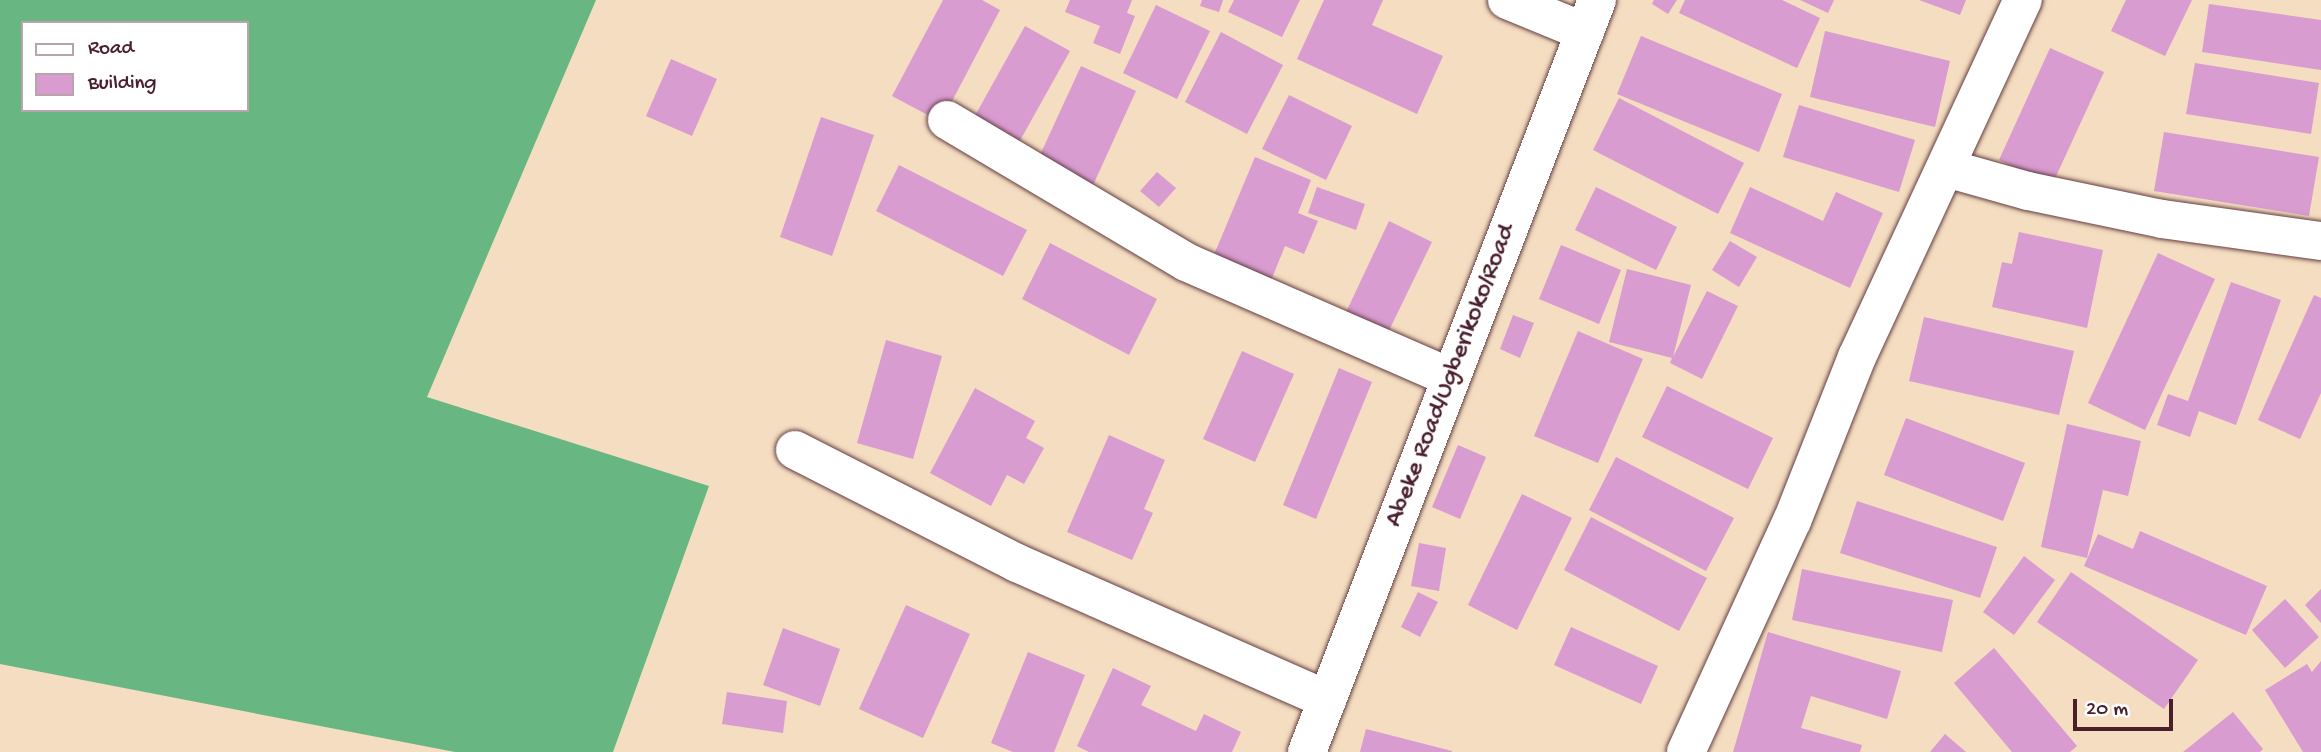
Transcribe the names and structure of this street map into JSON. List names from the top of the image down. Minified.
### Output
{"streets":{"street":["Abeke Road/Ugberikoko/Road"]},"legend":["Road","Building"],"scale_bar":"20 m"}
